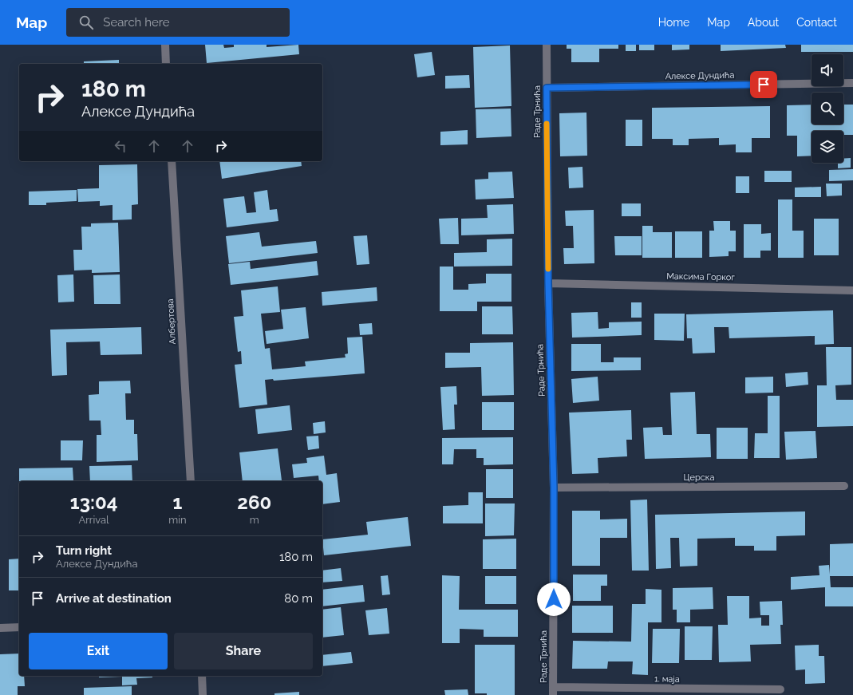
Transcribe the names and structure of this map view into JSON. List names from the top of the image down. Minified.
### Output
{"streets":{"street":["Алексе Дундића","Раде Трнића","Максима Горког","Албертова","Церска","1. маја"]},"crossings":[["Алексе Дундића","Раде Трнића"],["Раде Трнића","Максима Горког"],["Раде Трнића","Церска"],["Раде Трнића","1. маја"]],"page":{"header":"Map","search":"Search here","nav":["Home","Map","About","Contact"],"turn":["180 m","Алексе Дундића"],"eta":["13:04","Arrival","1","min","260","m"],"list":[{"name":"Turn right","note":"Алексе Дундића","value":"180 m"},{"name":"Arrive at destination","value":"80 m"}],"buttons":["Exit","Share"]}}
